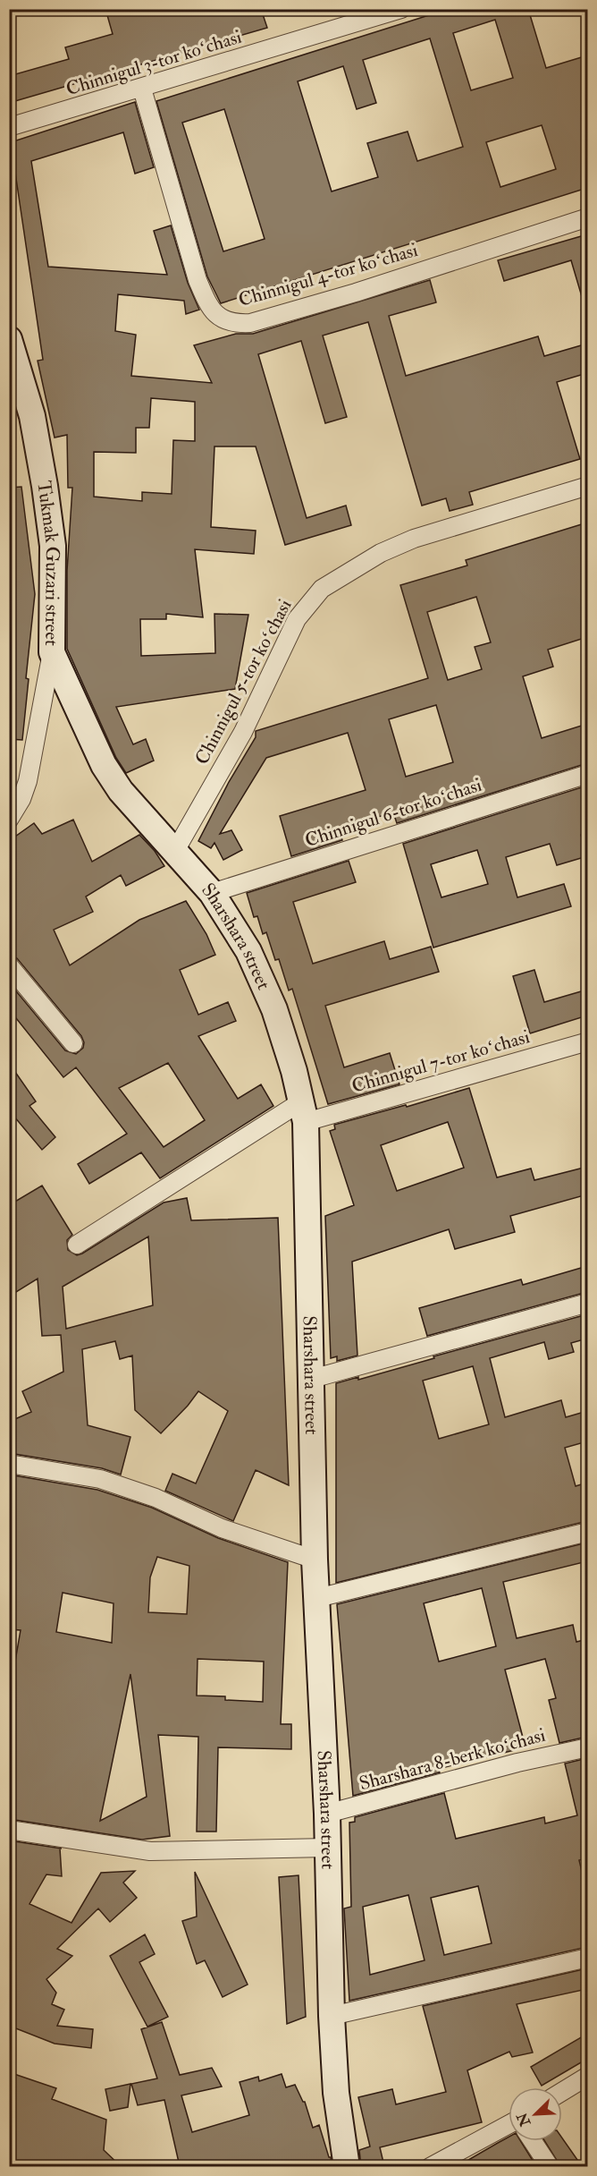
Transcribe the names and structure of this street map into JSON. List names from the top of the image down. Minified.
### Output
{"streets":{"street":["Chinnigul 3-tor koʻchasi","Chinnigul 4-tor koʻchasi","Tukmak Guzari street","Chinnigul 5-tor koʻchasi","Chinnigul 6-tor koʻchasi","Sharshara street","Chinnigul 7-tor koʻchasi","Sharshara 8-berk koʻchasi"]},"crossings":[["Chinnigul 3-tor koʻchasi","Chinnigul 4-tor koʻchasi"],["Tukmak Guzari street","Sharshara street"],["Chinnigul 5-tor koʻchasi","Sharshara street"],["Chinnigul 6-tor koʻchasi","Sharshara street"],["Sharshara street","Chinnigul 7-tor koʻchasi"],["Sharshara street","Sharshara 8-berk koʻchasi"]],"north":"bottom left"}
